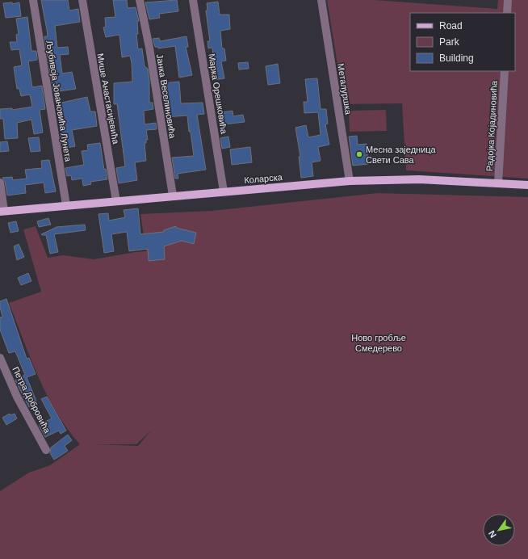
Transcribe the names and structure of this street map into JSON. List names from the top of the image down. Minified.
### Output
{"streets":{"main road":["Коларска"],"street":["Металуршка","Марка Орешковића","Јанка Веселиновића","Мише Анастасијевића","Љубивоја Јовановића Лунета","Радојка Којадиновића","Петра Добровића"]},"crossings":[["Металуршка","Коларска"],["Марка Орешковића","Коларска"],["Јанка Веселиновића","Коларска"],["Мише Анастасијевића","Коларска"],["Љубивоја Јовановића Лунета","Коларска"],["Радојка Којадиновића","Коларска"]],"parks":["Ново гробље Смедерево"],"places":["Месна заједница Свети Сава"],"legend":["Road","Park","Building"],"north":"bottom left"}
